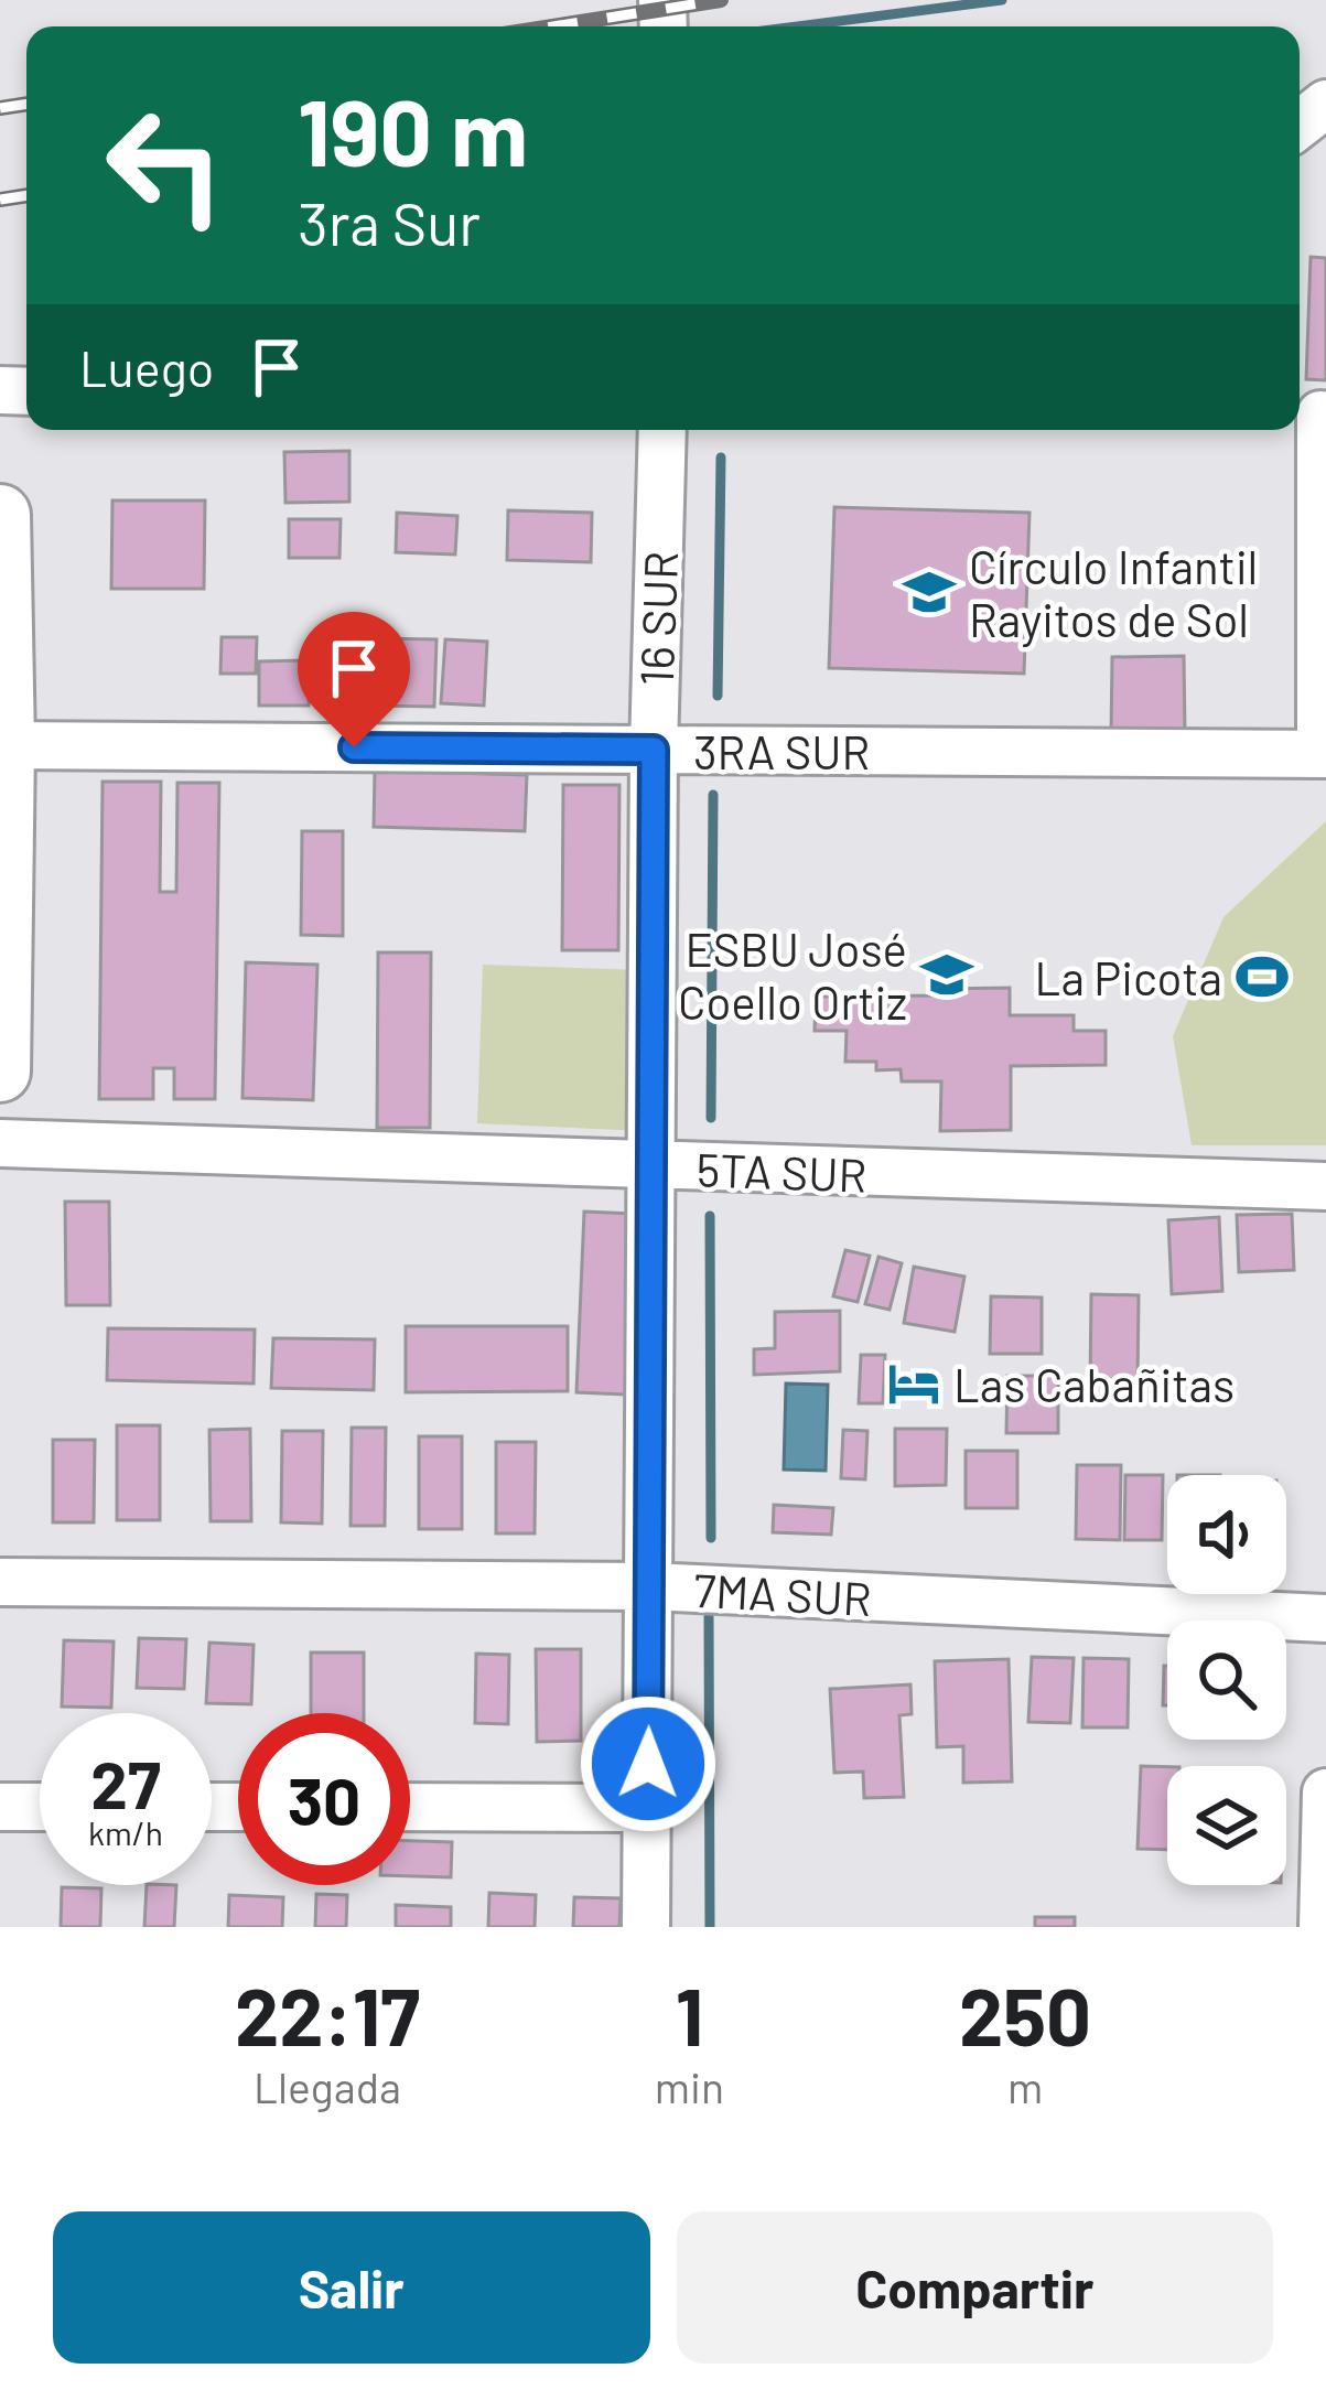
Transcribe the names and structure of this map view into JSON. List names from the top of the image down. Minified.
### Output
{"streets":{"street":["16 SUR","3RA SUR","5TA SUR","7MA SUR"]},"crossings":[["16 SUR","3RA SUR"],["16 SUR","5TA SUR"],["16 SUR","7MA SUR"]],"places":{"school or university":["Círculo Infantil Rayitos de Sol","ESBU José Coello Ortiz"],"sports":["La Picota"],"hotel":["Las Cabañitas"]},"page":{"turn":["190 m","3ra Sur"],"then":"Luego","speed":"27 km/h","limit":"30","eta":["22:17","Llegada","1","min","250","m"],"buttons":["Salir","Compartir"]}}
